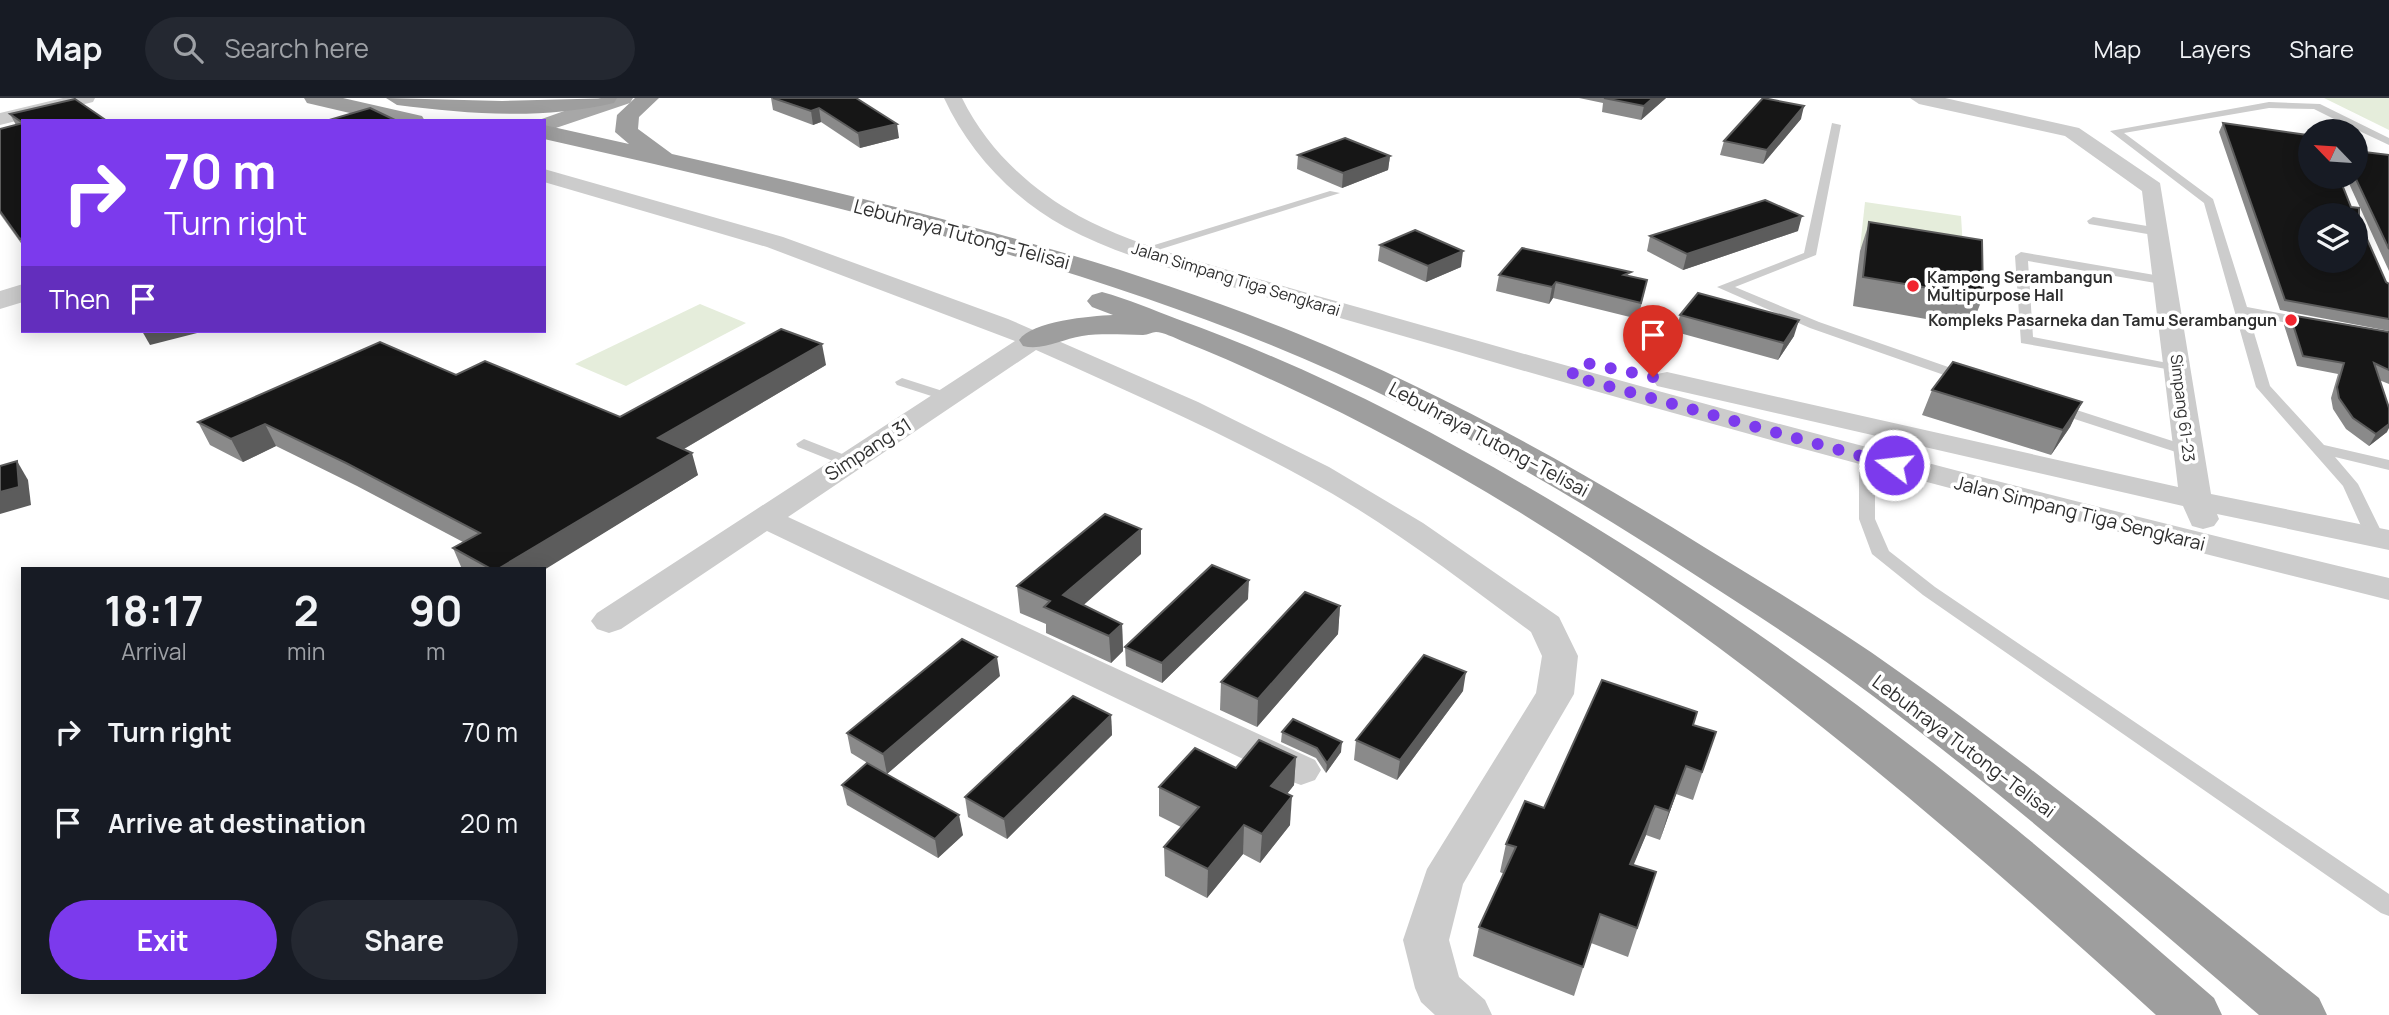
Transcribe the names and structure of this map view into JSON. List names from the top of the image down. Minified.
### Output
{"streets":{"highway":["Lebuhraya Tutong–Telisai"],"street":["Jalan Simpang Tiga Sengkarai","Simpang 61-23","Simpang 31"]},"crossings":[["Jalan Simpang Tiga Sengkarai","Simpang 61-23"]],"places":["Kampong Serambangun Multipurpose Hall","Kompleks Pasarneka dan Tamu Serambangun"],"north":"top left","page":{"header":"Map","search":"Search here","nav":["Map","Layers","Share"],"turn":["70 m","Turn right"],"then":"Then","eta":["18:17","Arrival","2","min","90","m"],"list":[{"name":"Turn right","value":"70 m"},{"name":"Arrive at destination","value":"20 m"}],"buttons":["Exit","Share"]}}
